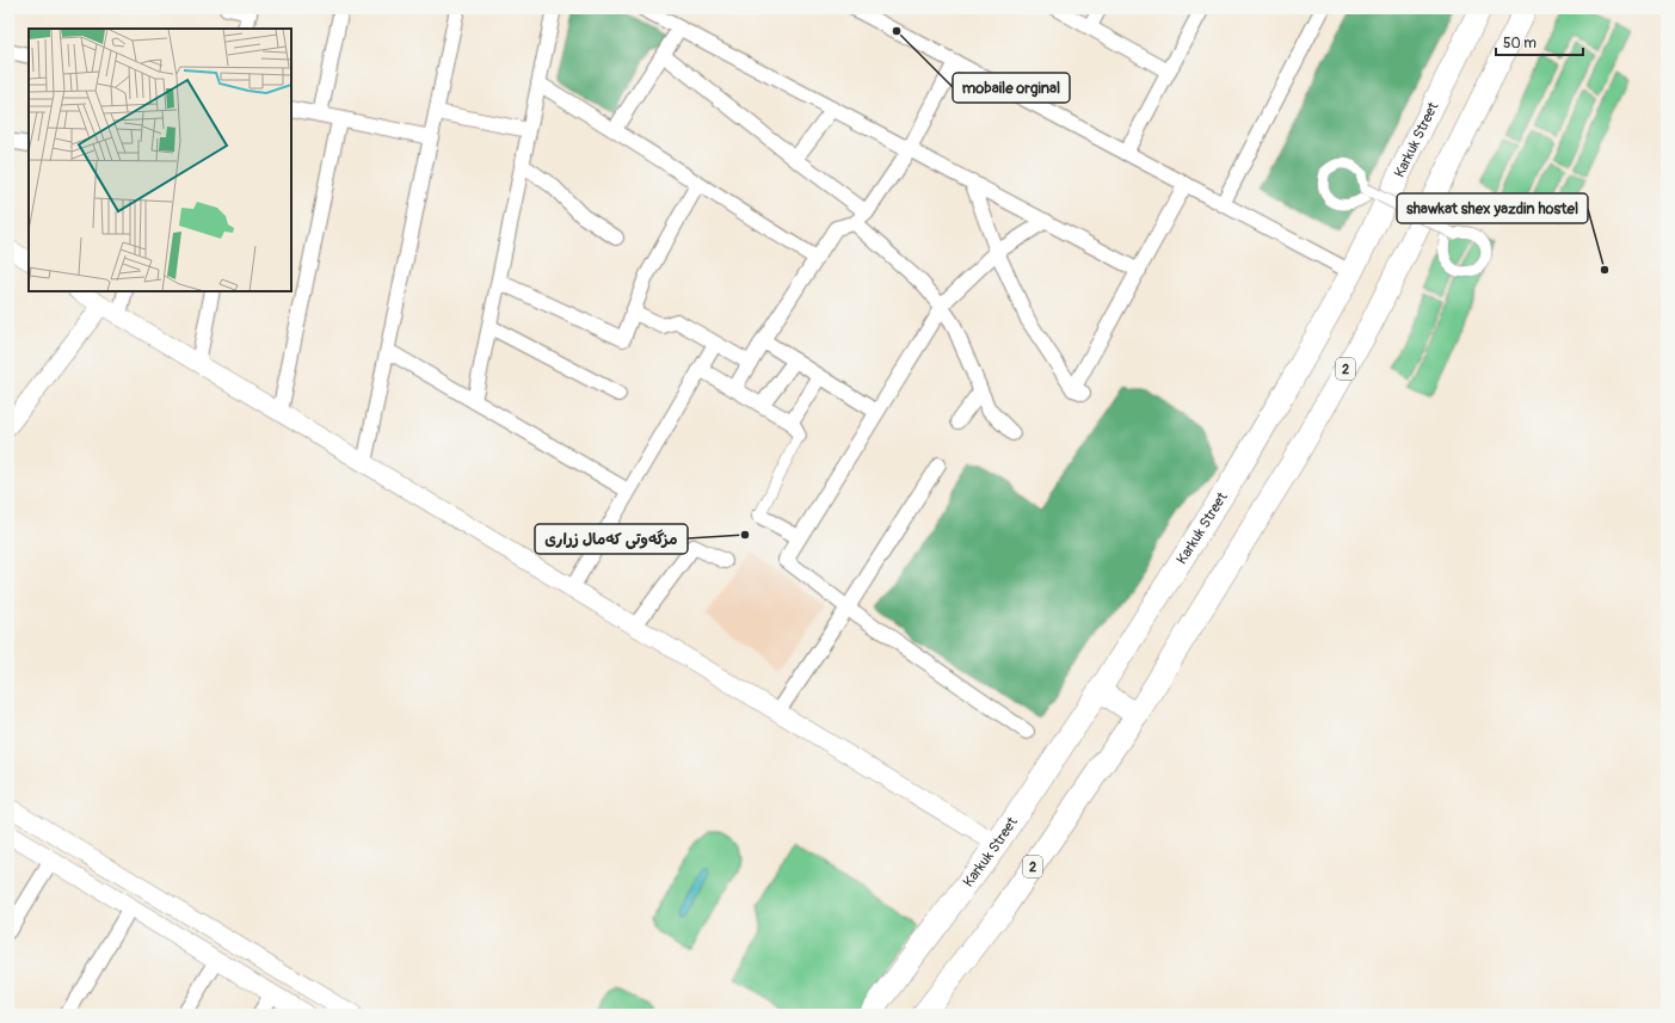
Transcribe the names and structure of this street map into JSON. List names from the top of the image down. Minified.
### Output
{"streets":{"highway":["Karkuk Street","2"]},"places":["mobaile orginal","shawkat shex yazdin hostel","مزگەوتی کەمال زراری"],"scale_bar":"50 m"}
